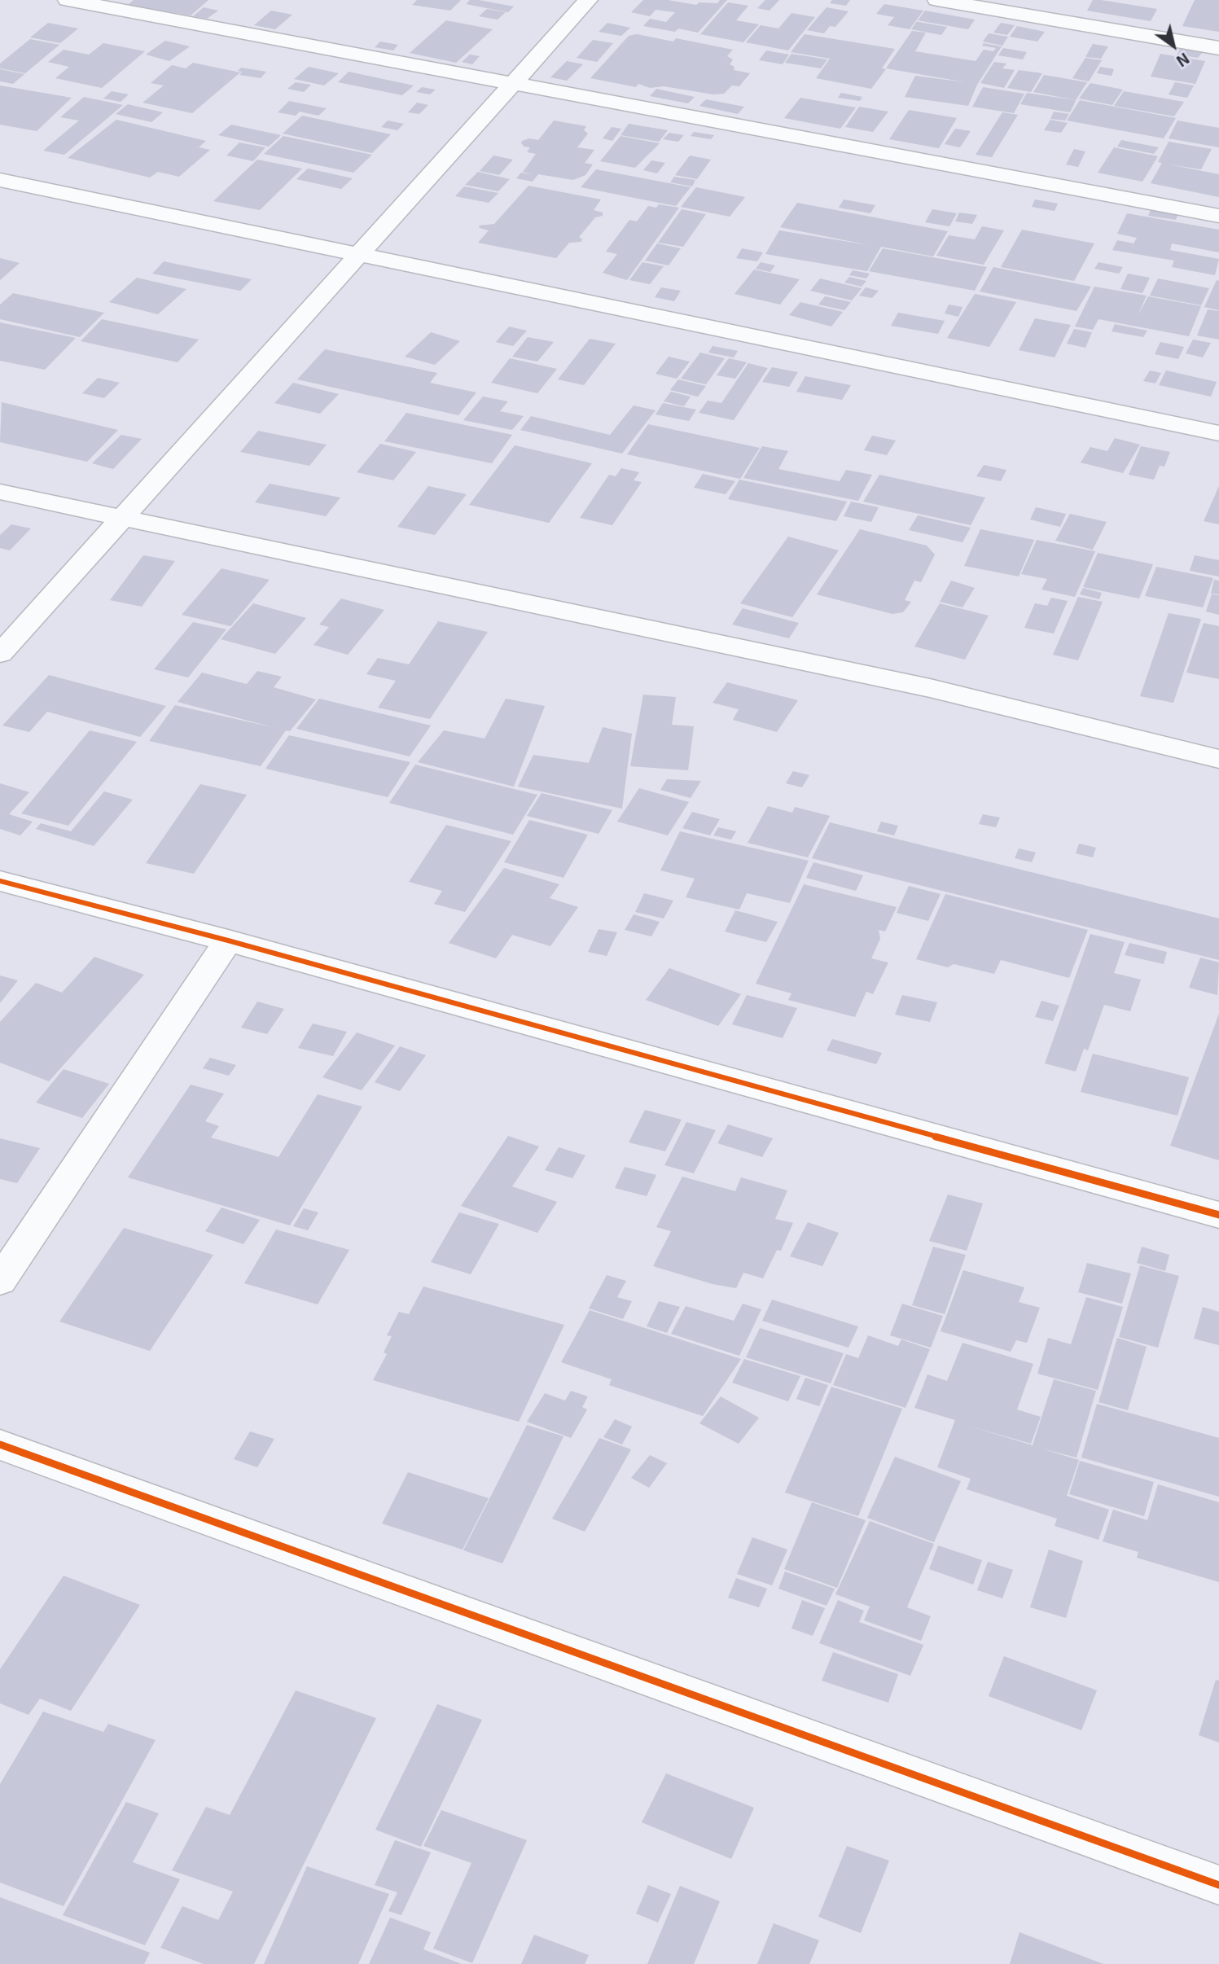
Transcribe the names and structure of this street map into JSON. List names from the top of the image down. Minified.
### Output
{"north":"bottom right"}
